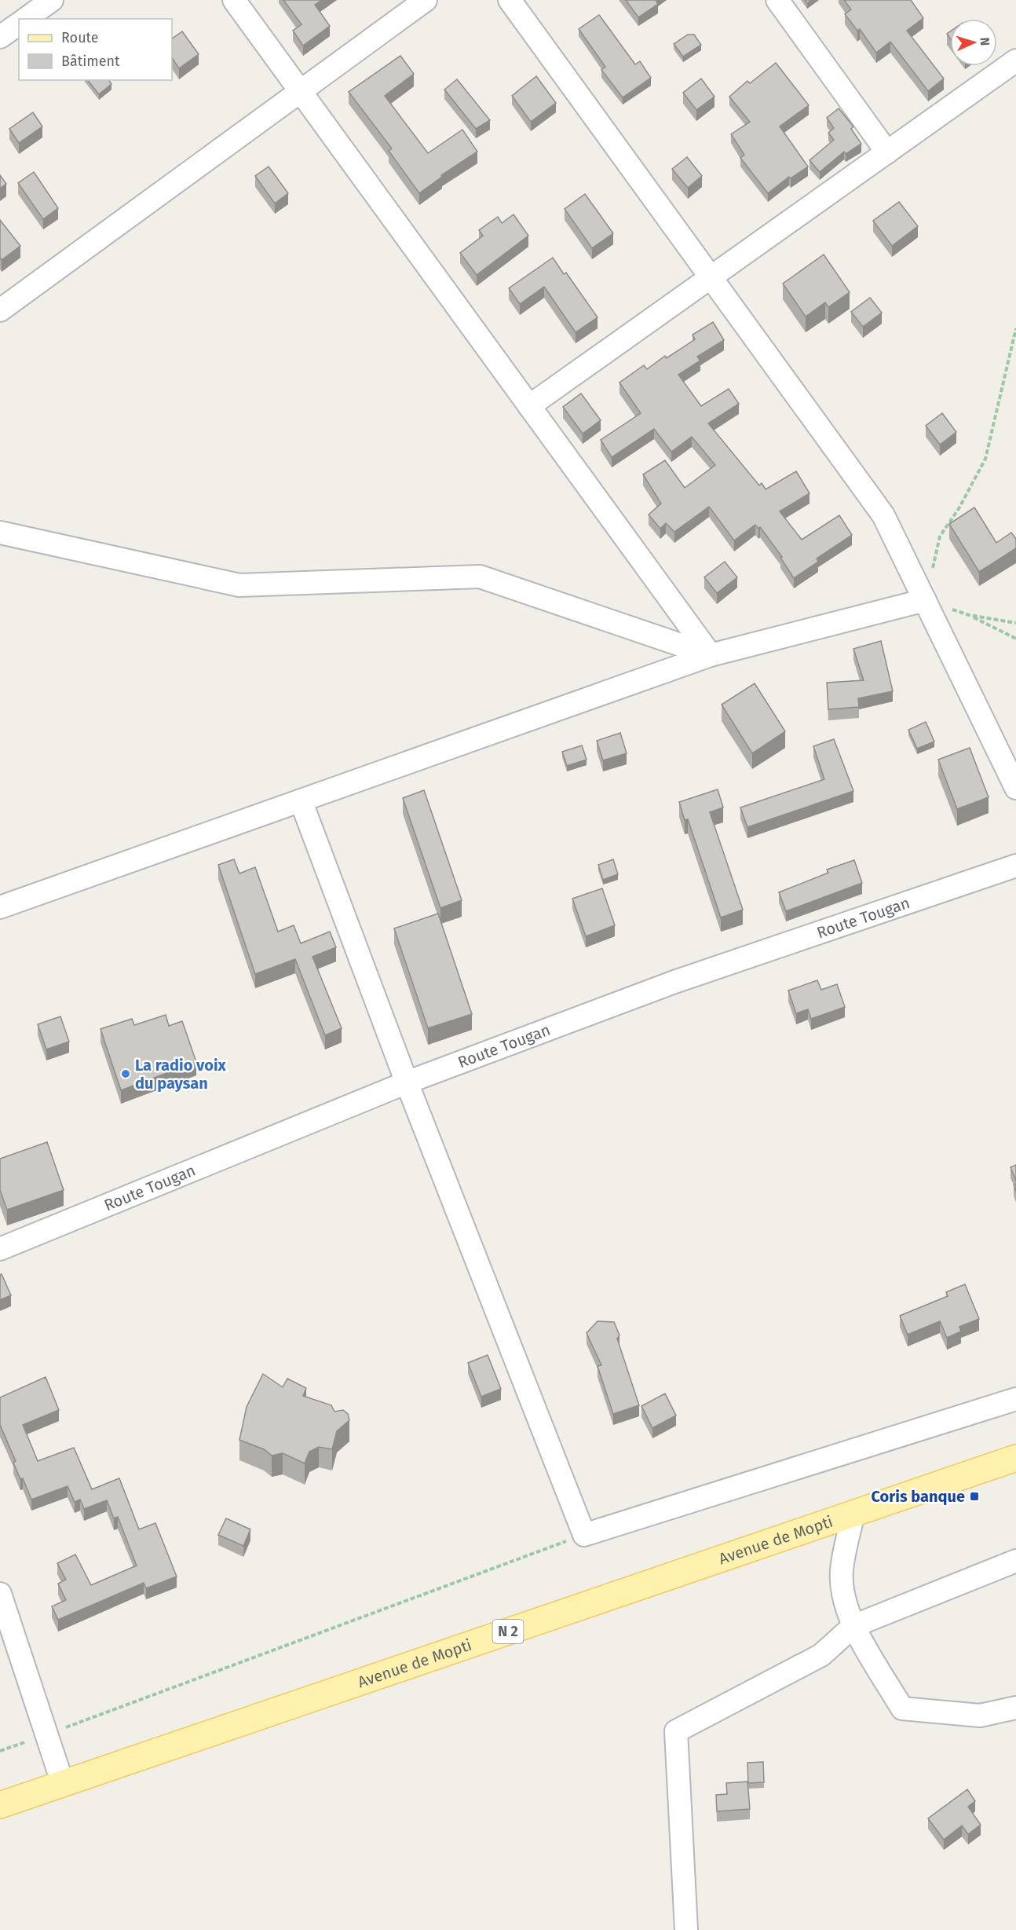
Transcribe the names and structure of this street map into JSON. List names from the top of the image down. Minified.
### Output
{"streets":{"main road":["Avenue de Mopti","N 2"],"street":["Route Tougan"]},"places":{"other":["La radio voix du paysan"],"transit":["Coris banque"]},"legend":["Route","Bâtiment"],"north":"right"}
